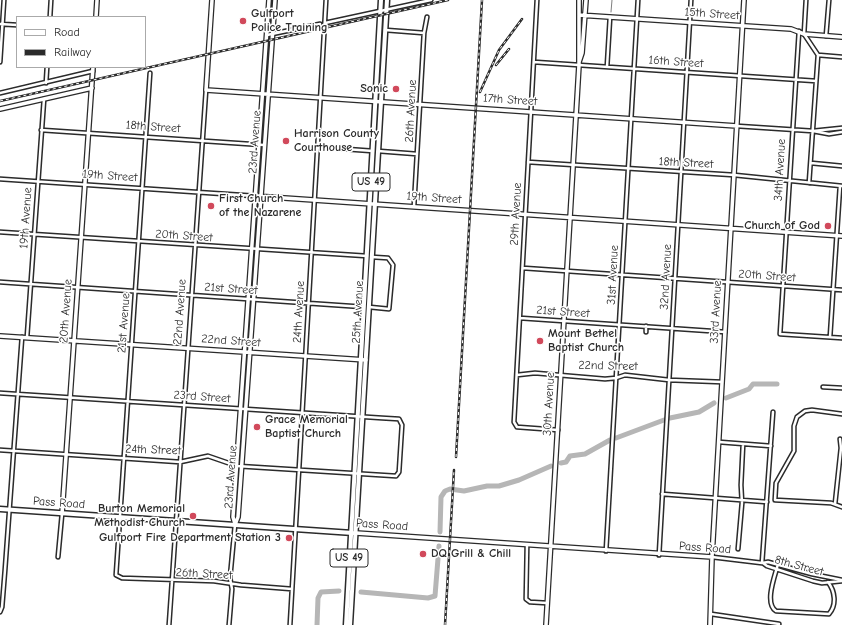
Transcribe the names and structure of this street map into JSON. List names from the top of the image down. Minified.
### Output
{"streets":{"main road":["US 49","25th Avenue","Pass Road"],"street":["15th Street","16th Street","17th Street","26th Avenue","18th Street","23rd Avenue","34th Avenue","19th Street","29th Avenue","19th Avenue","20th Street","31st Avenue","32nd Avenue","21st Street","20th Avenue","22nd Avenue","24th Avenue","33rd Avenue","21st Avenue","22nd Street","23rd Street","30th Avenue","24th Street","8th Street","26th Street"]},"crossings":[["15th Street","34th Avenue"],["15th Street","31st Avenue"],["15th Street","32nd Avenue"],["15th Street","33rd Avenue"],["15th Street","30th Avenue"],["16th Street","34th Avenue"],["16th Street","29th Avenue"],["16th Street","31st Avenue"],["16th Street","32nd Avenue"],["16th Street","33rd Avenue"],["16th Street","30th Avenue"],["17th Street","26th Avenue"],["17th Street","23rd Avenue"],["17th Street","34th Avenue"],["17th Street","29th Avenue"],["17th Street","31st Avenue"],["17th Street","32nd Avenue"],["17th Street","22nd Avenue"],["17th Street","24th Avenue"],["17th Street","25th Avenue"],["17th Street","33rd Avenue"],["17th Street","30th Avenue"],["26th Avenue","19th Street"],["18th Street","23rd Avenue"],["18th Street","34th Avenue"],["18th Street","29th Avenue"],["18th Street","19th Avenue"],["18th Street","31st Avenue"],["18th Street","32nd Avenue"],["18th Street","20th Avenue"],["18th Street","22nd Avenue"],["18th Street","33rd Avenue"],["18th Street","21st Avenue"],["18th Street","30th Avenue"],["23rd Avenue","19th Street"],["23rd Avenue","20th Street"],["23rd Avenue","21st Street"],["23rd Avenue","22nd Street"],["23rd Avenue","23rd Street"],["23rd Avenue","24th Street"],["23rd Avenue","Pass Road"],["34th Avenue","19th Street"],["34th Avenue","20th Street"],["19th Street","29th Avenue"],["19th Street","19th Avenue"],["19th Street","31st Avenue"],["19th Street","32nd Avenue"],["19th Street","20th Avenue"],["19th Street","22nd Avenue"],["19th Street","24th Avenue"],["19th Street","25th Avenue"],["19th Street","33rd Avenue"],["19th Street","21st Avenue"],["19th Street","30th Avenue"],["29th Avenue","20th Street"],["29th Avenue","21st Street"],["29th Avenue","22nd Street"],["29th Avenue","30th Avenue"],["19th Avenue","20th Street"],["19th Avenue","21st Street"],["19th Avenue","22nd Street"],["20th Street","31st Avenue"],["20th Street","32nd Avenue"],["20th Street","21st Street"],["20th Street","20th Avenue"],["20th Street","22nd Avenue"],["20th Street","24th Avenue"],["20th Street","25th Avenue"],["20th Street","33rd Avenue"],["20th Street","21st Avenue"],["20th Street","30th Avenue"],["31st Avenue","21st Street"],["31st Avenue","22nd Street"],["31st Avenue","Pass Road"],["32nd Avenue","21st Street"],["32nd Avenue","22nd Street"],["32nd Avenue","Pass Road"],["21st Street","20th Avenue"],["21st Street","22nd Avenue"],["21st Street","24th Avenue"],["21st Street","25th Avenue"],["21st Street","33rd Avenue"],["21st Street","21st Avenue"],["21st Street","30th Avenue"],["20th Avenue","22nd Street"],["20th Avenue","23rd Street"],["20th Avenue","24th Street"],["20th Avenue","Pass Road"],["22nd Avenue","22nd Street"],["22nd Avenue","23rd Street"],["22nd Avenue","24th Street"],["22nd Avenue","Pass Road"],["22nd Avenue","26th Street"],["24th Avenue","22nd Street"],["24th Avenue","23rd Street"],["24th Avenue","24th Street"],["24th Avenue","Pass Road"],["24th Avenue","26th Street"],["25th Avenue","22nd Street"],["25th Avenue","23rd Street"],["25th Avenue","24th Street"],["25th Avenue","Pass Road"],["33rd Avenue","22nd Street"],["33rd Avenue","Pass Road"],["21st Avenue","22nd Street"],["21st Avenue","23rd Street"],["21st Avenue","24th Street"],["21st Avenue","Pass Road"],["21st Avenue","26th Street"],["22nd Street","30th Avenue"],["23rd Street","24th Street"],["30th Avenue","Pass Road"],["Pass Road","8th Street"]],"places":["Gulfport Police Training","Sonic","Harrison County Courthouse","First Church of the Nazarene","Church of God","Mount Bethel Baptist Church","Grace Memorial Baptist Church","Burton Memorial Methodist Church","Gulfport Fire Department Station 3","DQ Grill & Chill"],"legend":["Road","Railway"]}
